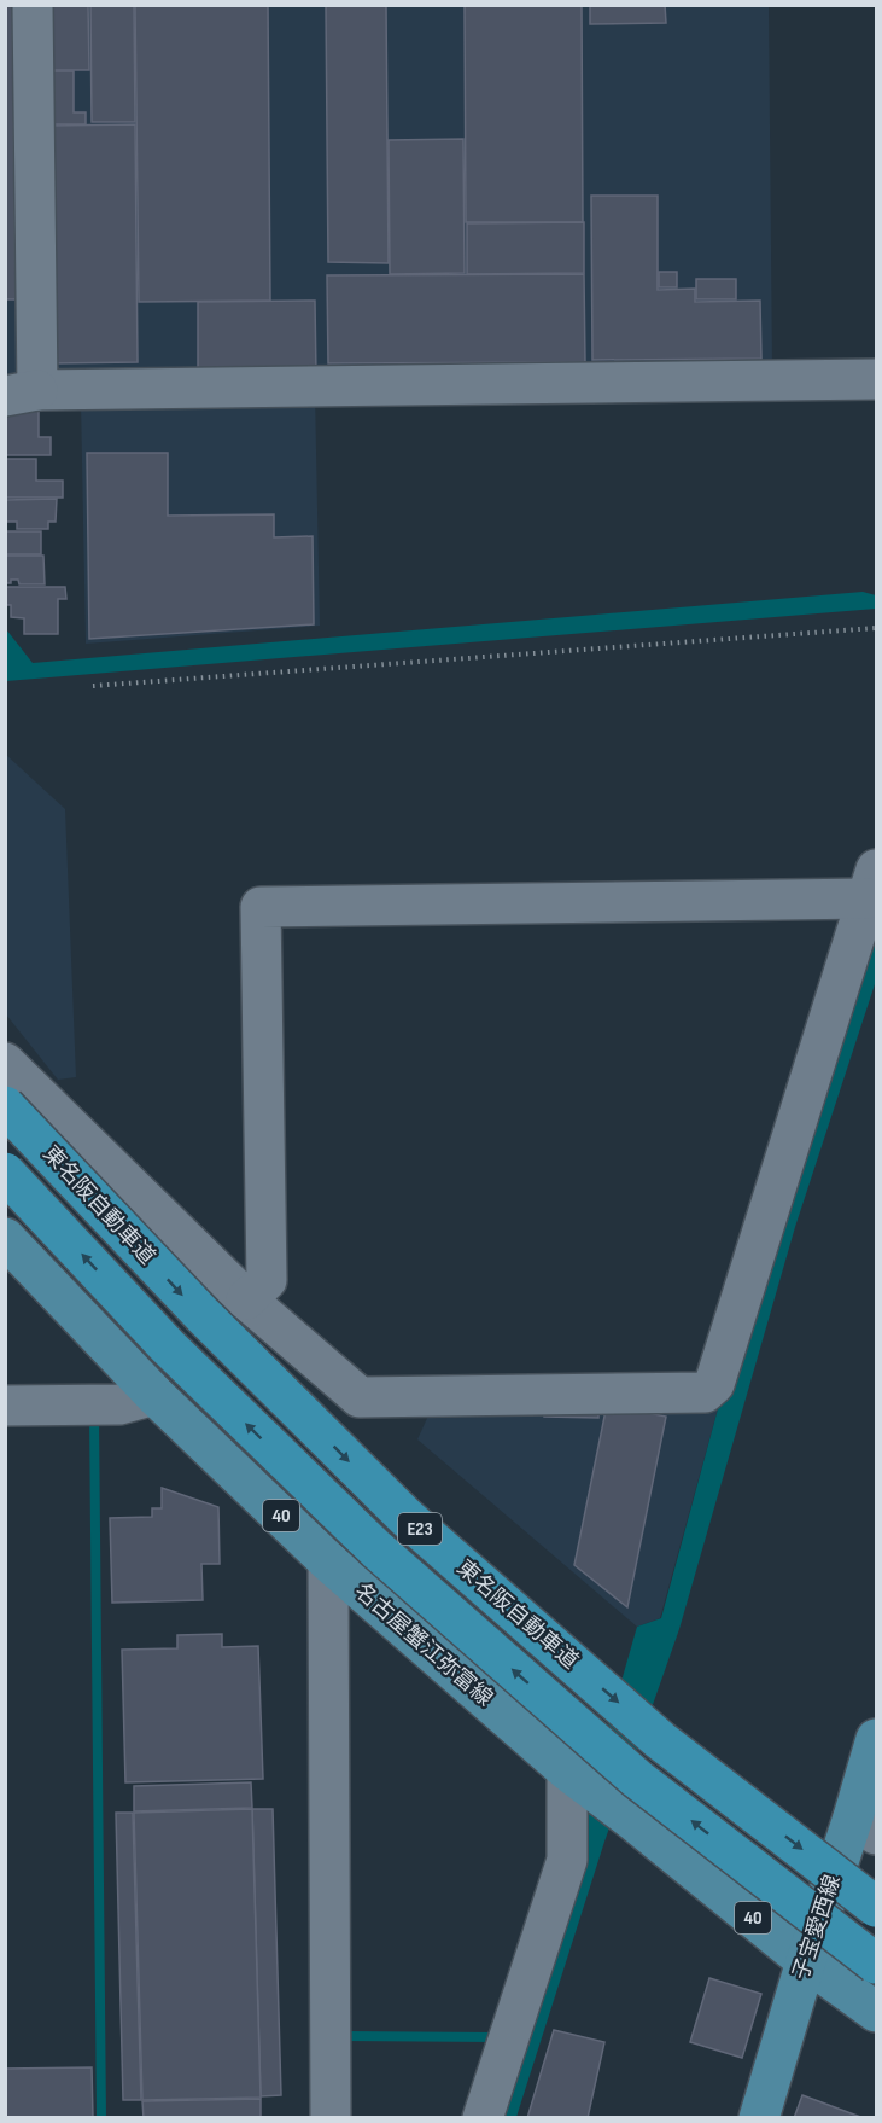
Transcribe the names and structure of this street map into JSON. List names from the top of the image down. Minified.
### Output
{"streets":{"highway":["東名阪自動車道","E23"],"main road":["40","名古屋蟹江弥富線","子宝愛西線"]},"crossings":[["名古屋蟹江弥富線","子宝愛西線"]]}
